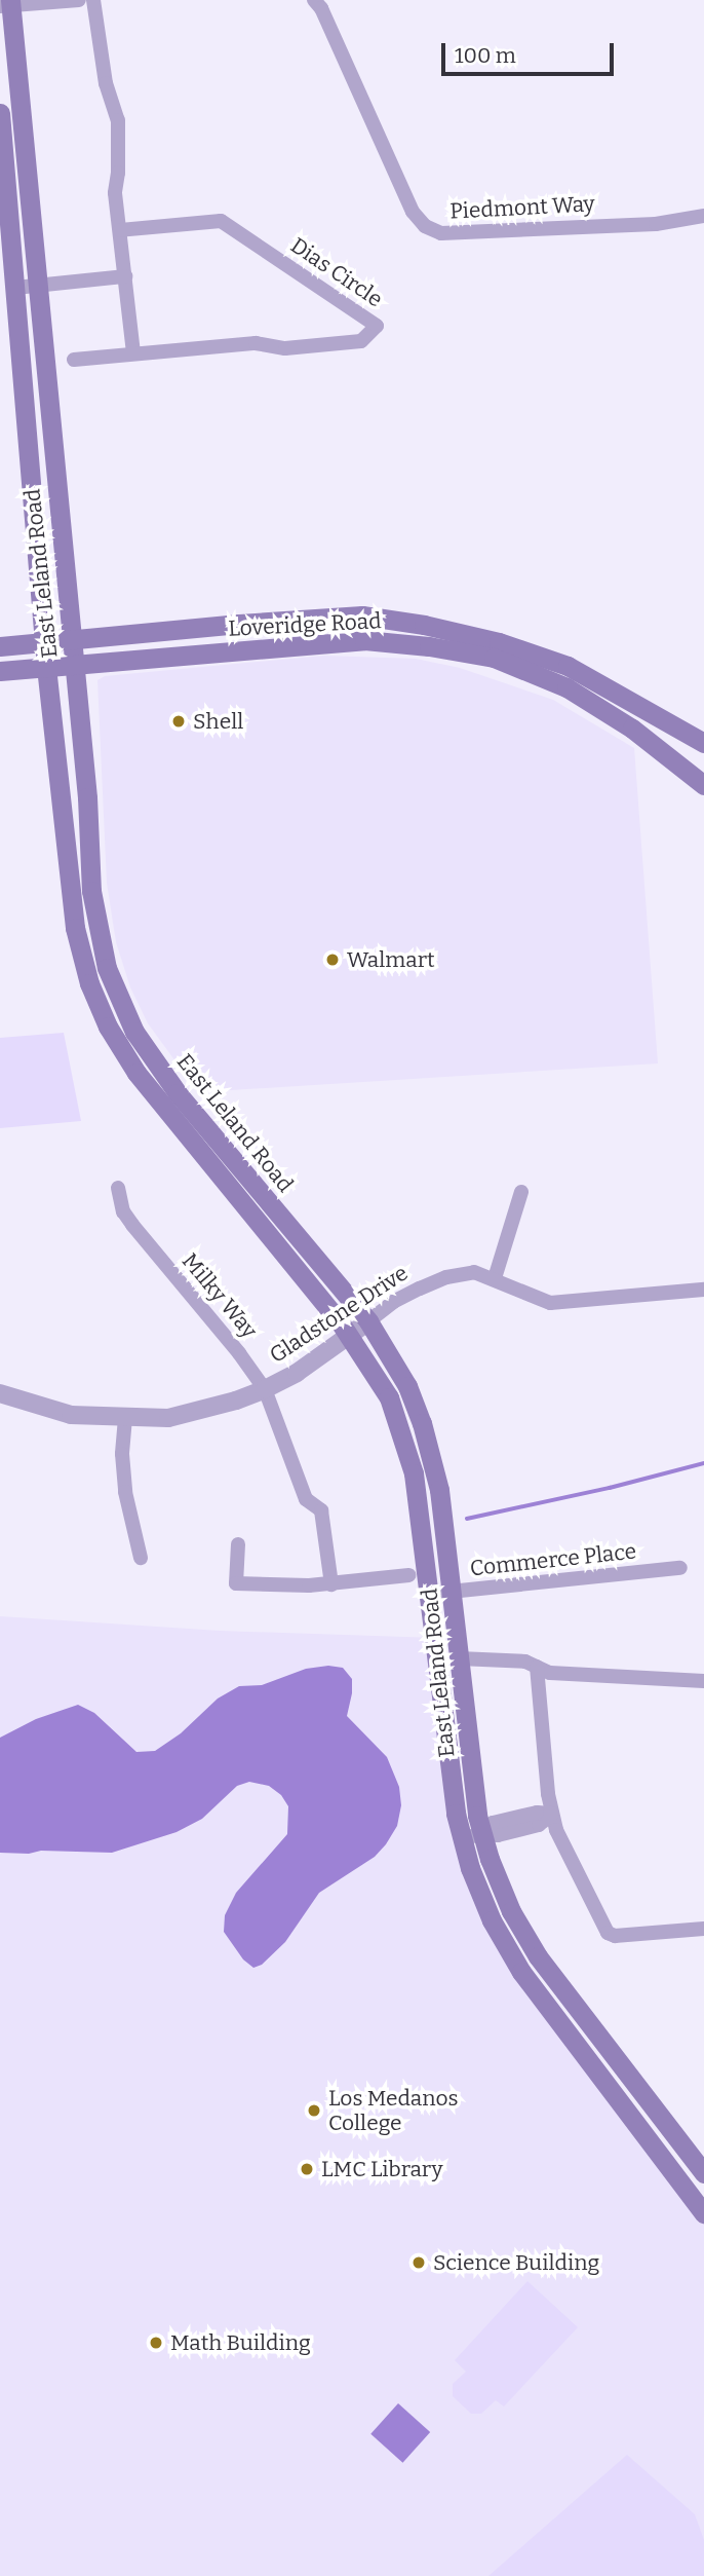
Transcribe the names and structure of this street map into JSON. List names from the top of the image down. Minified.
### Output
{"streets":{"main road":["East Leland Road","Loveridge Road"],"street":["Piedmont Way","Dias Circle","Milky Way","Gladstone Drive","Commerce Place"]},"crossings":[["East Leland Road","Loveridge Road"],["East Leland Road","Gladstone Drive"],["East Leland Road","Commerce Place"],["Milky Way","Gladstone Drive"]],"places":["Shell","Walmart","Los Medanos College","LMC Library","Science Building","Math Building"],"scale_bar":"100 m"}
